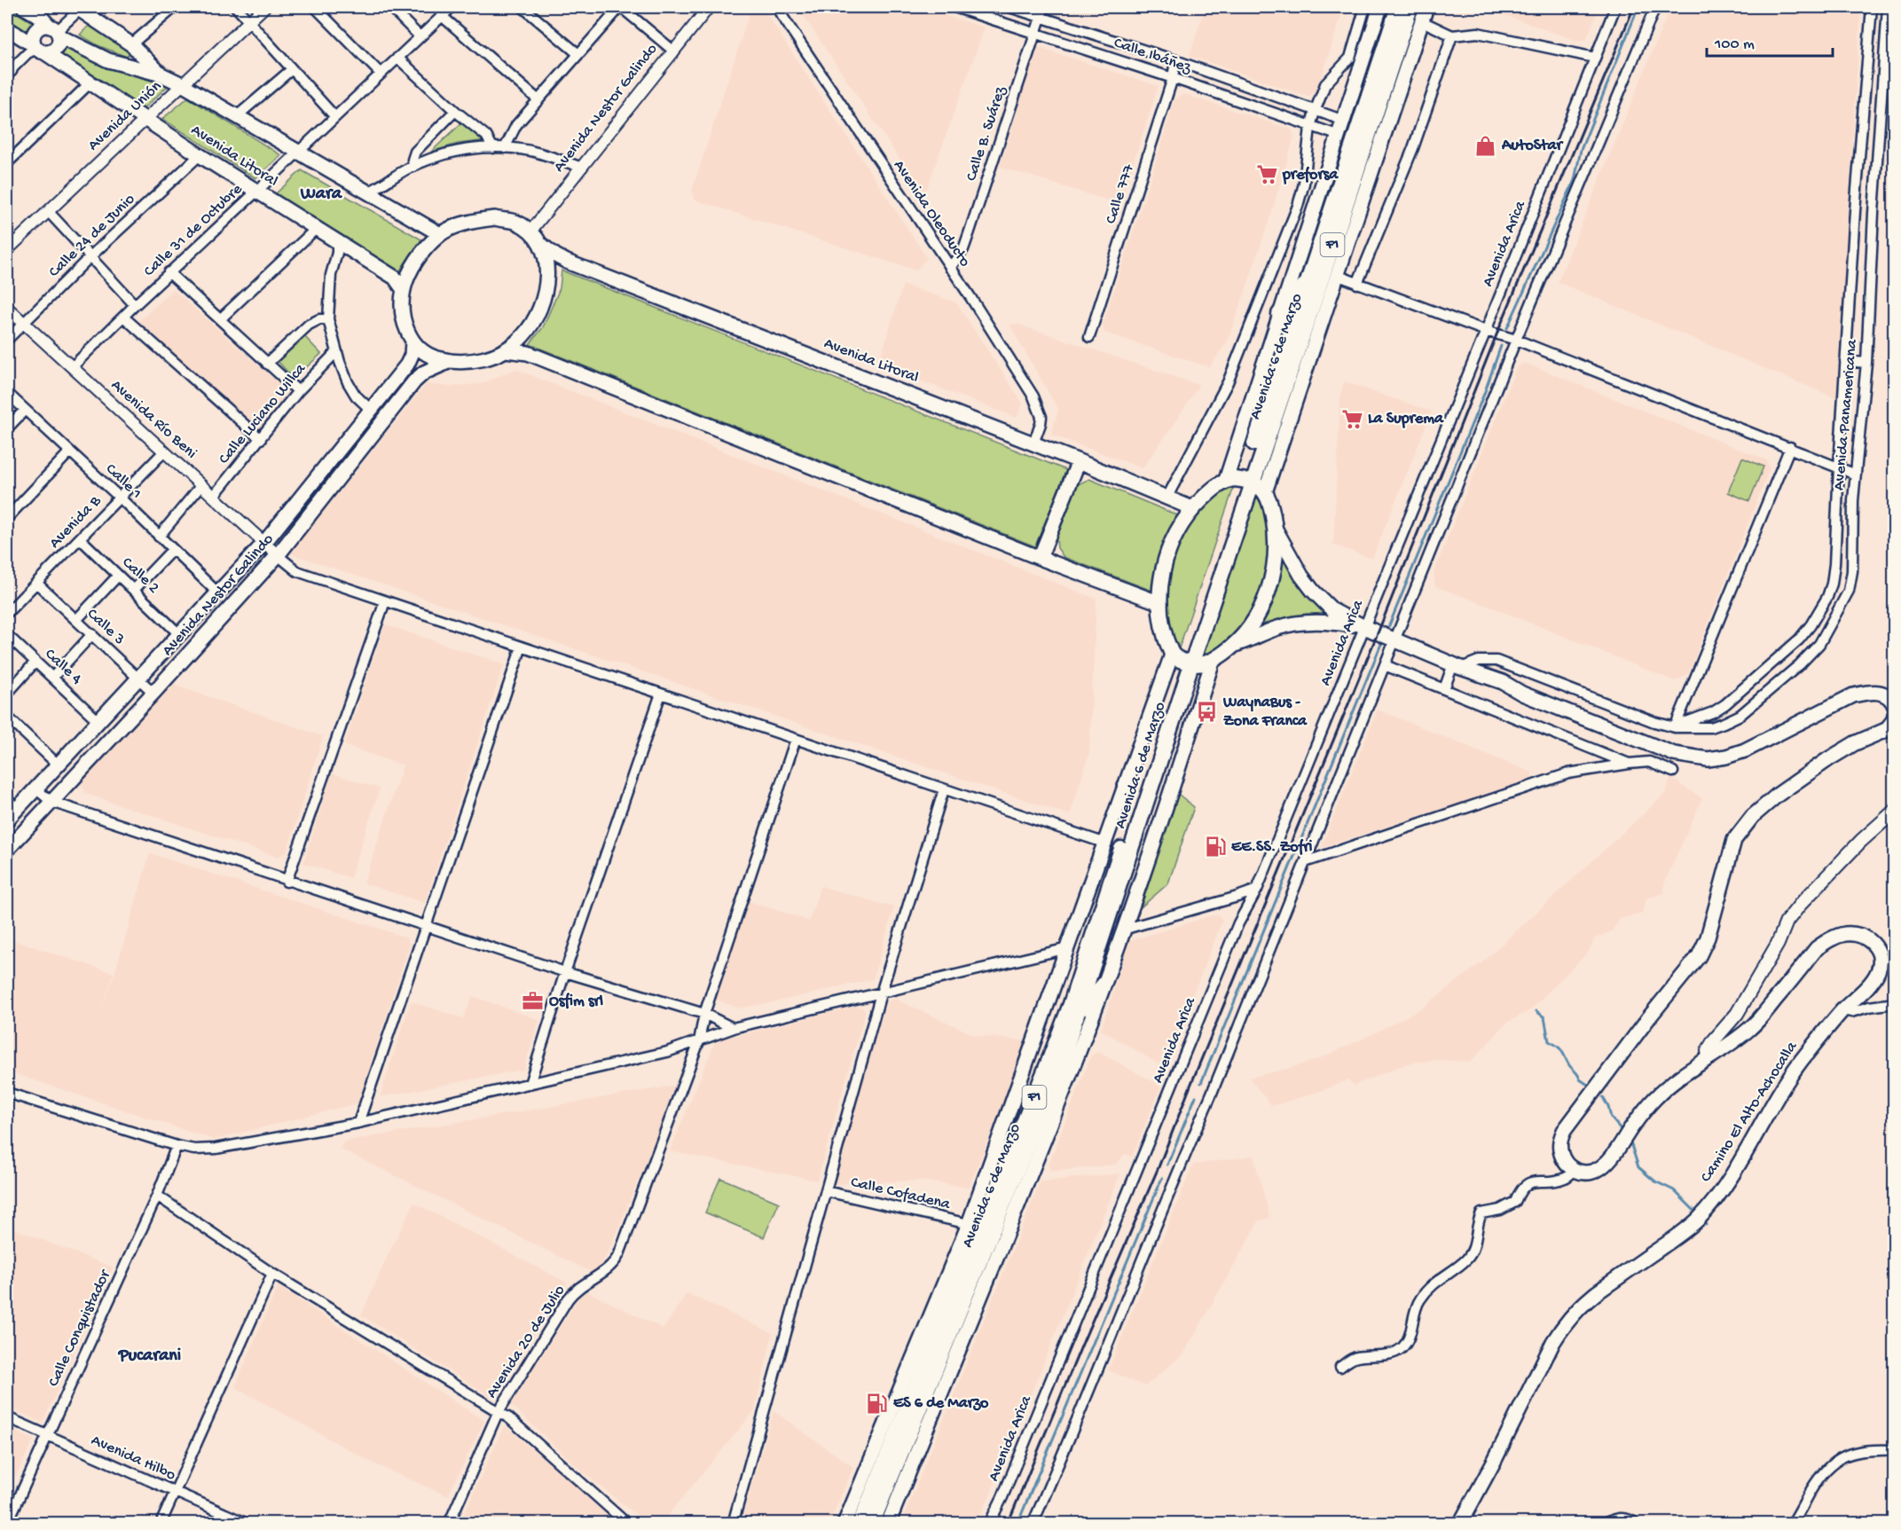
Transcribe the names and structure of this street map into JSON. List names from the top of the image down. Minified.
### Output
{"streets":{"highway":["F1","Avenida 6 de Marzo"],"main road":["Avenida Nestor Galindo","Avenida Litoral","Camino El Alto-Achocalla"],"street":["Calle Ibáñez","Avenida Unión","Calle B. Suárez","Calle 777","Avenida Oleoducto","Calle 31 de Octubre","Calle 24 de Junio","Avenida Arica","Calle Luciano Willca","Avenida Panamericana","Avenida Río Beni","Calle 1","Avenida B","Calle 2","Calle 3","Calle 4","Calle Cofadena","Calle Conquistador","Avenida 20 de Julio","Avenida Hilbo"]},"crossings":[["Calle Ibáñez","Calle B. Suárez"],["Calle Ibáñez","Calle 777"],["Calle Ibáñez","Avenida 6 de Marzo"],["Avenida Nestor Galindo","Avenida Litoral"],["Avenida Nestor Galindo","Avenida Río Beni"],["Avenida Nestor Galindo","Calle 1"],["Avenida Nestor Galindo","Calle 2"],["Avenida Nestor Galindo","Calle 3"],["Avenida Nestor Galindo","Calle 4"],["Avenida Unión","Avenida Litoral"],["Calle B. Suárez","Avenida Oleoducto"],["Avenida Litoral","Avenida Oleoducto"],["Avenida Litoral","Calle 31 de Octubre"],["Avenida Litoral","Calle 24 de Junio"],["Calle 31 de Octubre","Avenida Río Beni"],["Calle 24 de Junio","Avenida Río Beni"],["Avenida 6 de Marzo","Calle Cofadena"],["Calle Luciano Willca","Avenida Río Beni"],["Avenida Río Beni","Avenida B"],["Calle 1","Avenida B"],["Avenida B","Calle 2"],["Avenida B","Calle 3"],["Calle Conquistador","Avenida Hilbo"]],"districts":["Wara","Pucarani"],"places":{"shop":["AutoStar"],"supermarket":["preforsa","La Suprema"],"bus stop":["WaynaBus - Zona Franca"],"fuel station":["EE.SS. Zofri","ES 6 de Marzo"],"office":["Osfim srl"]},"scale_bar":"100 m"}
